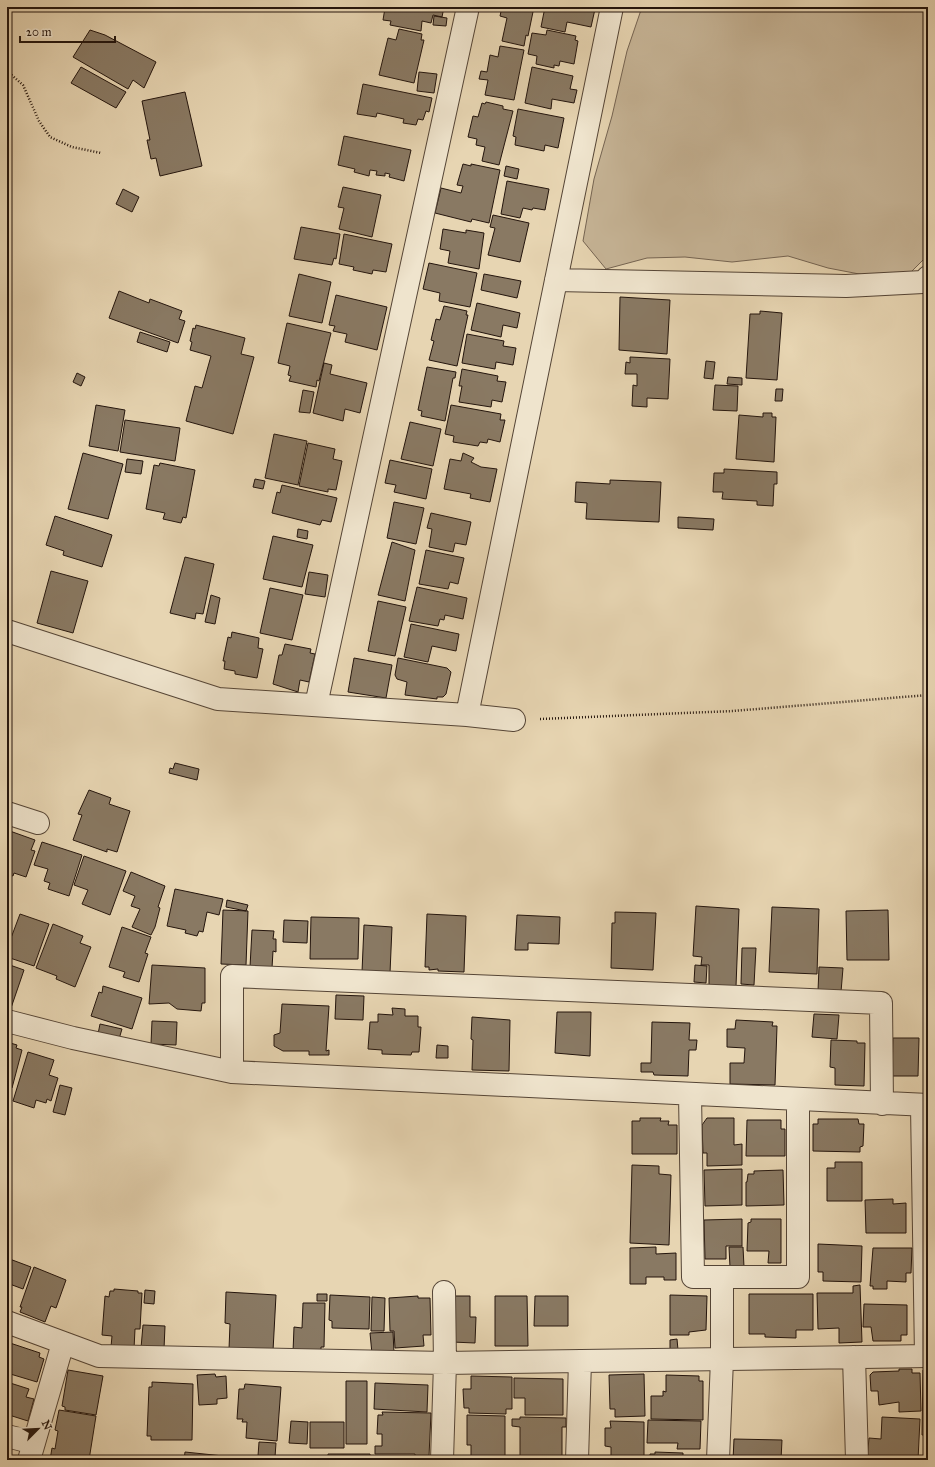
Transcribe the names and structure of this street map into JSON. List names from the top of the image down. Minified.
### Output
{"scale_bar":"20 m","north":"top right"}
